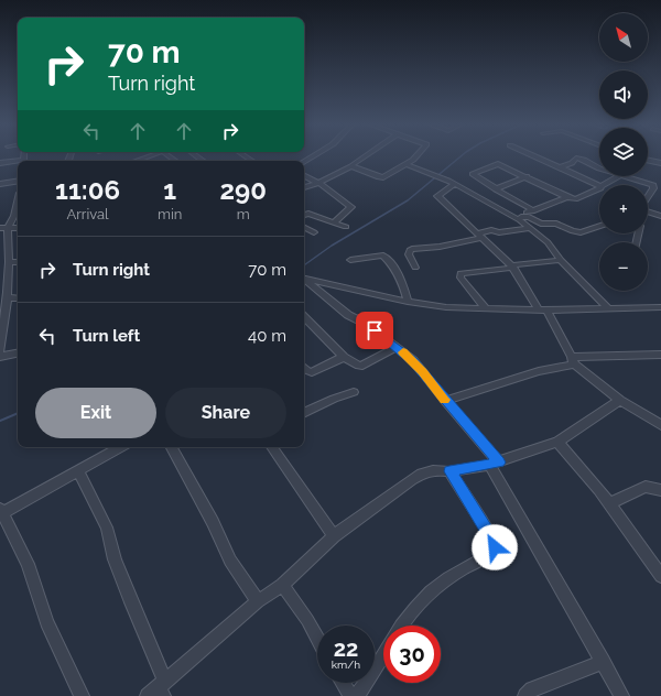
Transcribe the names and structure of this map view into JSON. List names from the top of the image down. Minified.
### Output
{"north":"top left","page":{"map_buttons":["+","−"],"turn":["70 m","Turn right"],"eta":["11:06","Arrival","1","min","290","m"],"list":[{"name":"Turn right","value":"70 m"},{"name":"Turn left","value":"40 m"}],"buttons":["Exit","Share"],"speed":"22 km/h","limit":"30"}}
